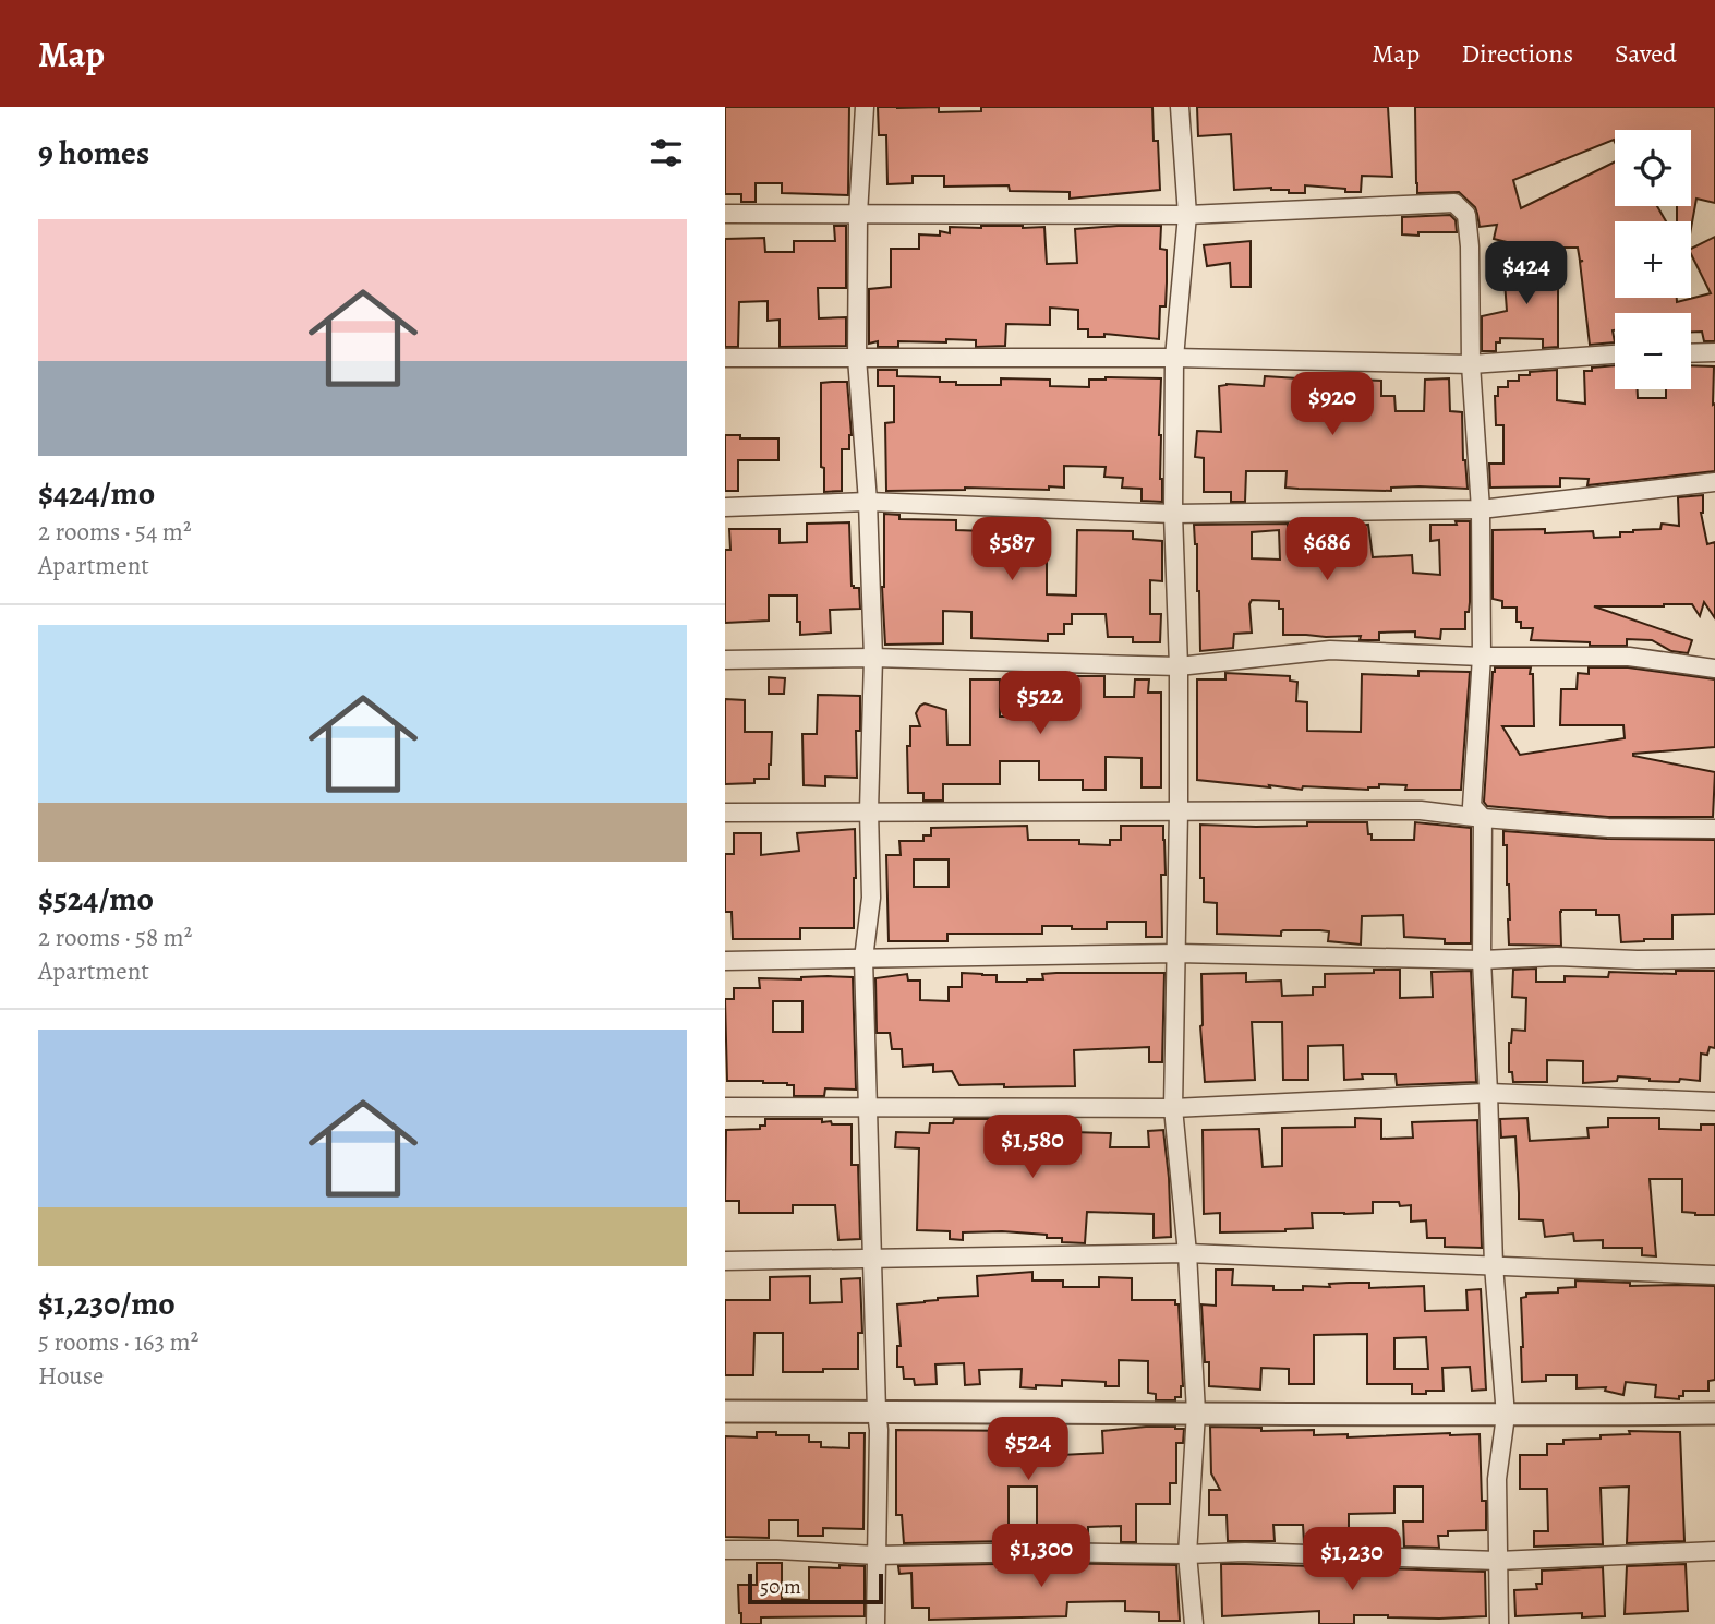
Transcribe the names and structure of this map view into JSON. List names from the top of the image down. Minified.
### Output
{"scale_bar":"50 m","page":{"header":"Map","nav":["Map","Directions","Saved"],"heading":"9 homes","map_buttons":["+","−"],"list":[{"name":"$424/mo","note":"2 rooms · 54 m² · Apartment"},{"name":"$524/mo","note":"2 rooms · 58 m² · Apartment"},{"name":"$1,230/mo","note":"5 rooms · 163 m² · House"}],"price":["$424","$920","$587","$686","$522","$1,580","$524","$1,300","$1,230"],"scale":"50 m"}}
